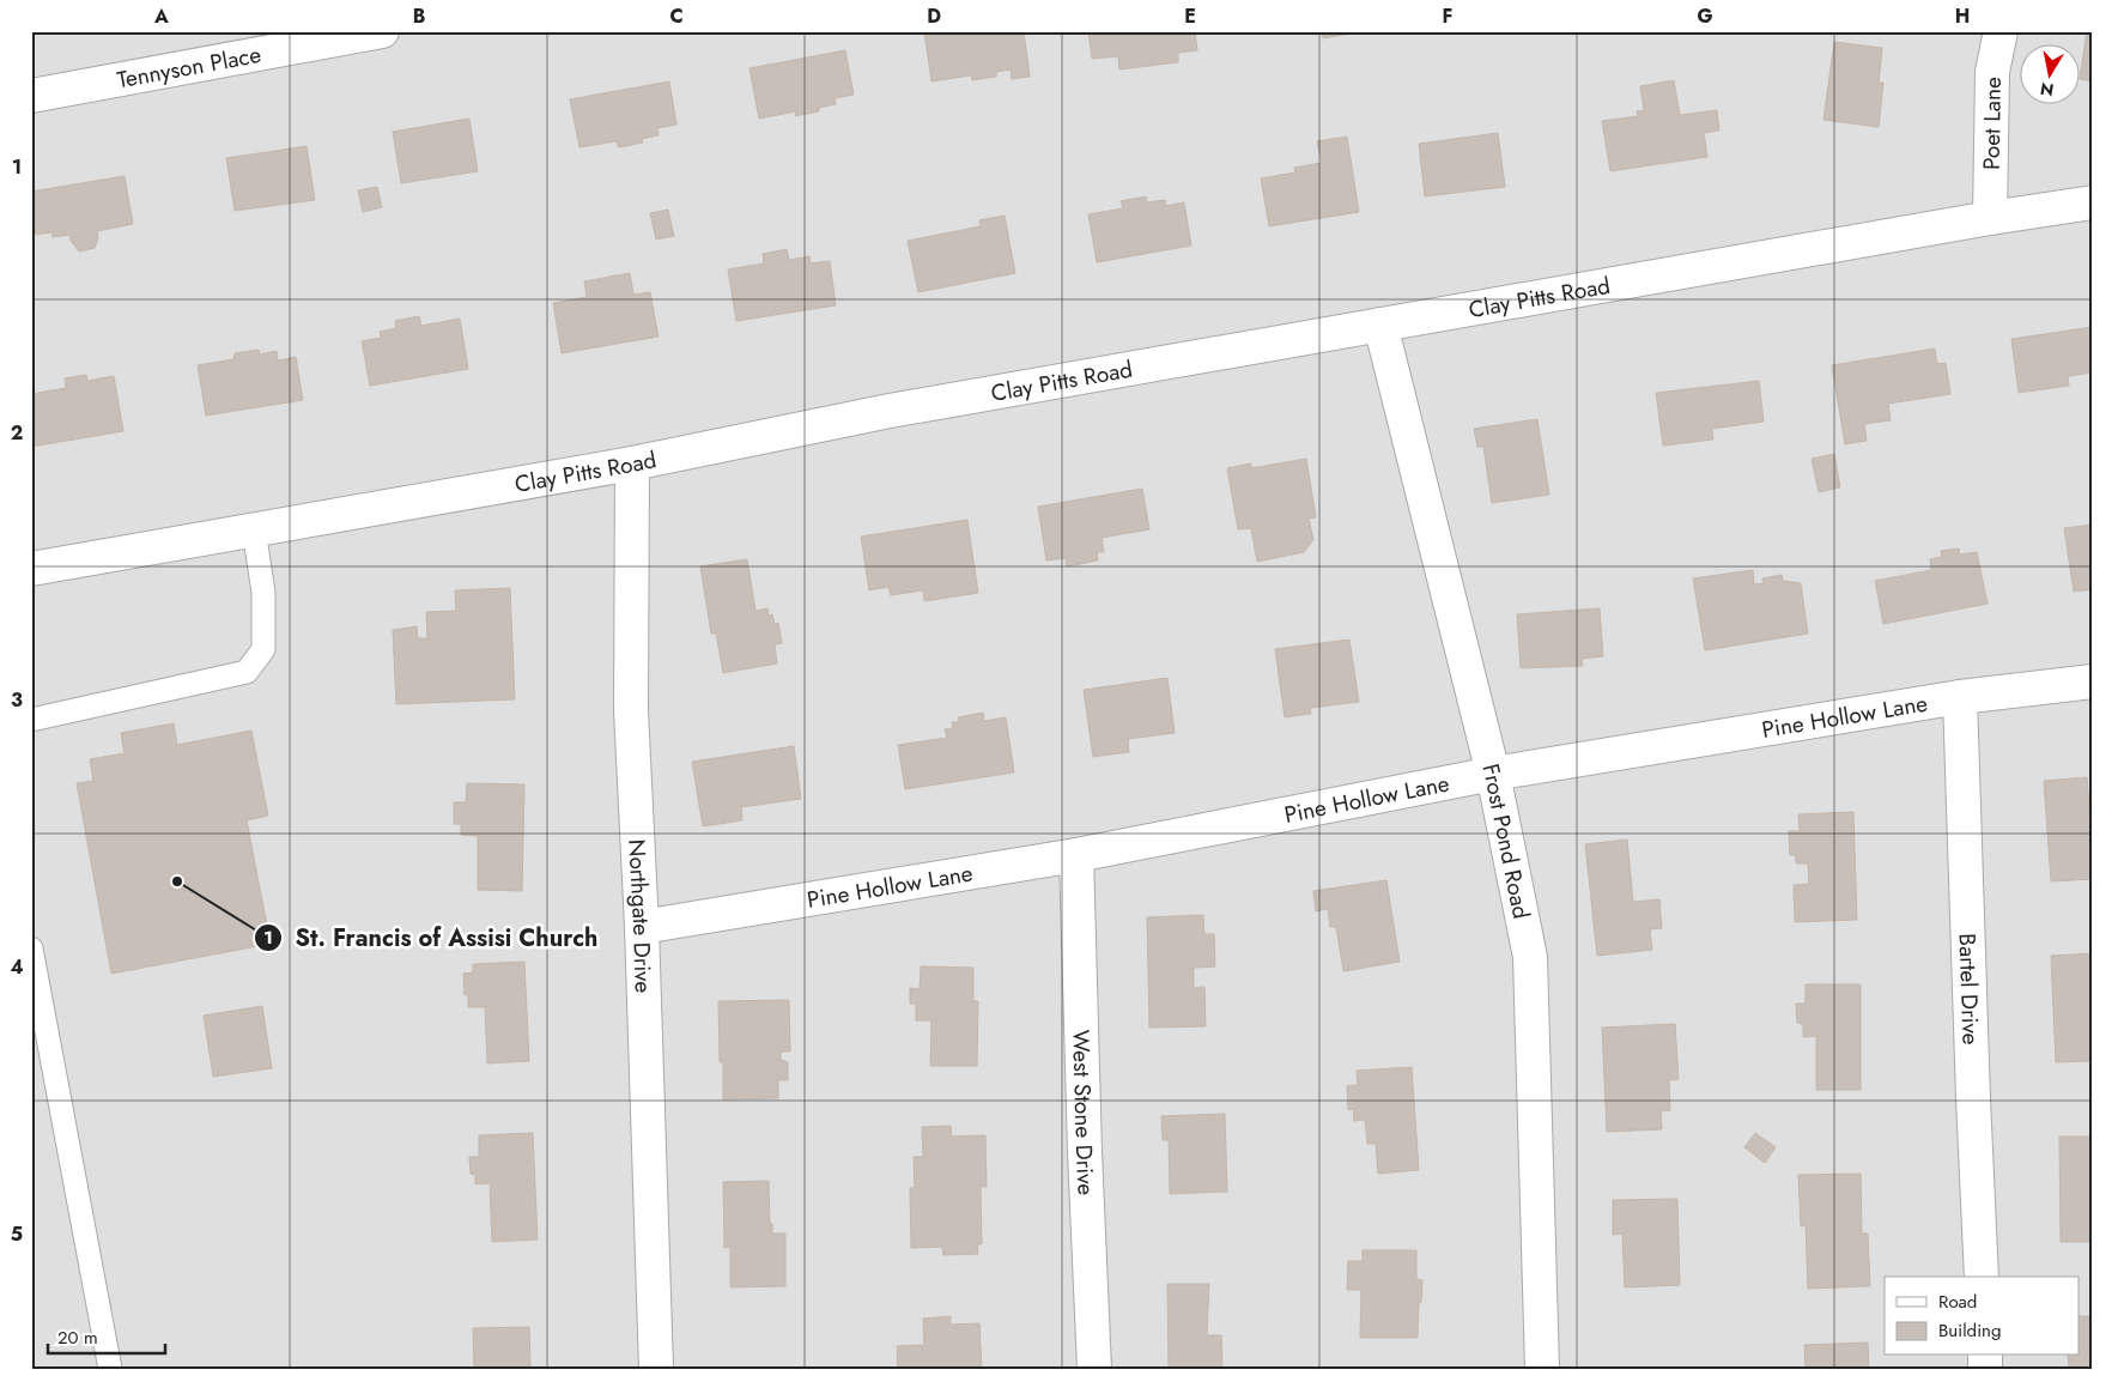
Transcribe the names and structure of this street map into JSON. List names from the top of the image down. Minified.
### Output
{"streets":{"street":["Tennyson Place","Poet Lane","Clay Pitts Road","Pine Hollow Lane","Frost Pond Road","Northgate Drive","Bartel Drive","West Stone Drive"]},"crossings":[["Poet Lane","Clay Pitts Road"],["Clay Pitts Road","Frost Pond Road"],["Clay Pitts Road","Northgate Drive"],["Pine Hollow Lane","Frost Pond Road"],["Pine Hollow Lane","Northgate Drive"],["Pine Hollow Lane","Bartel Drive"],["Pine Hollow Lane","West Stone Drive"]],"places":["St. Francis of Assisi Church"],"legend":["Road","Building"],"scale_bar":"20 m","north":"bottom","grid":{"columns":["A","B","C","D","E","F","G","H"],"rows":["1","2","3","4","5"]}}
